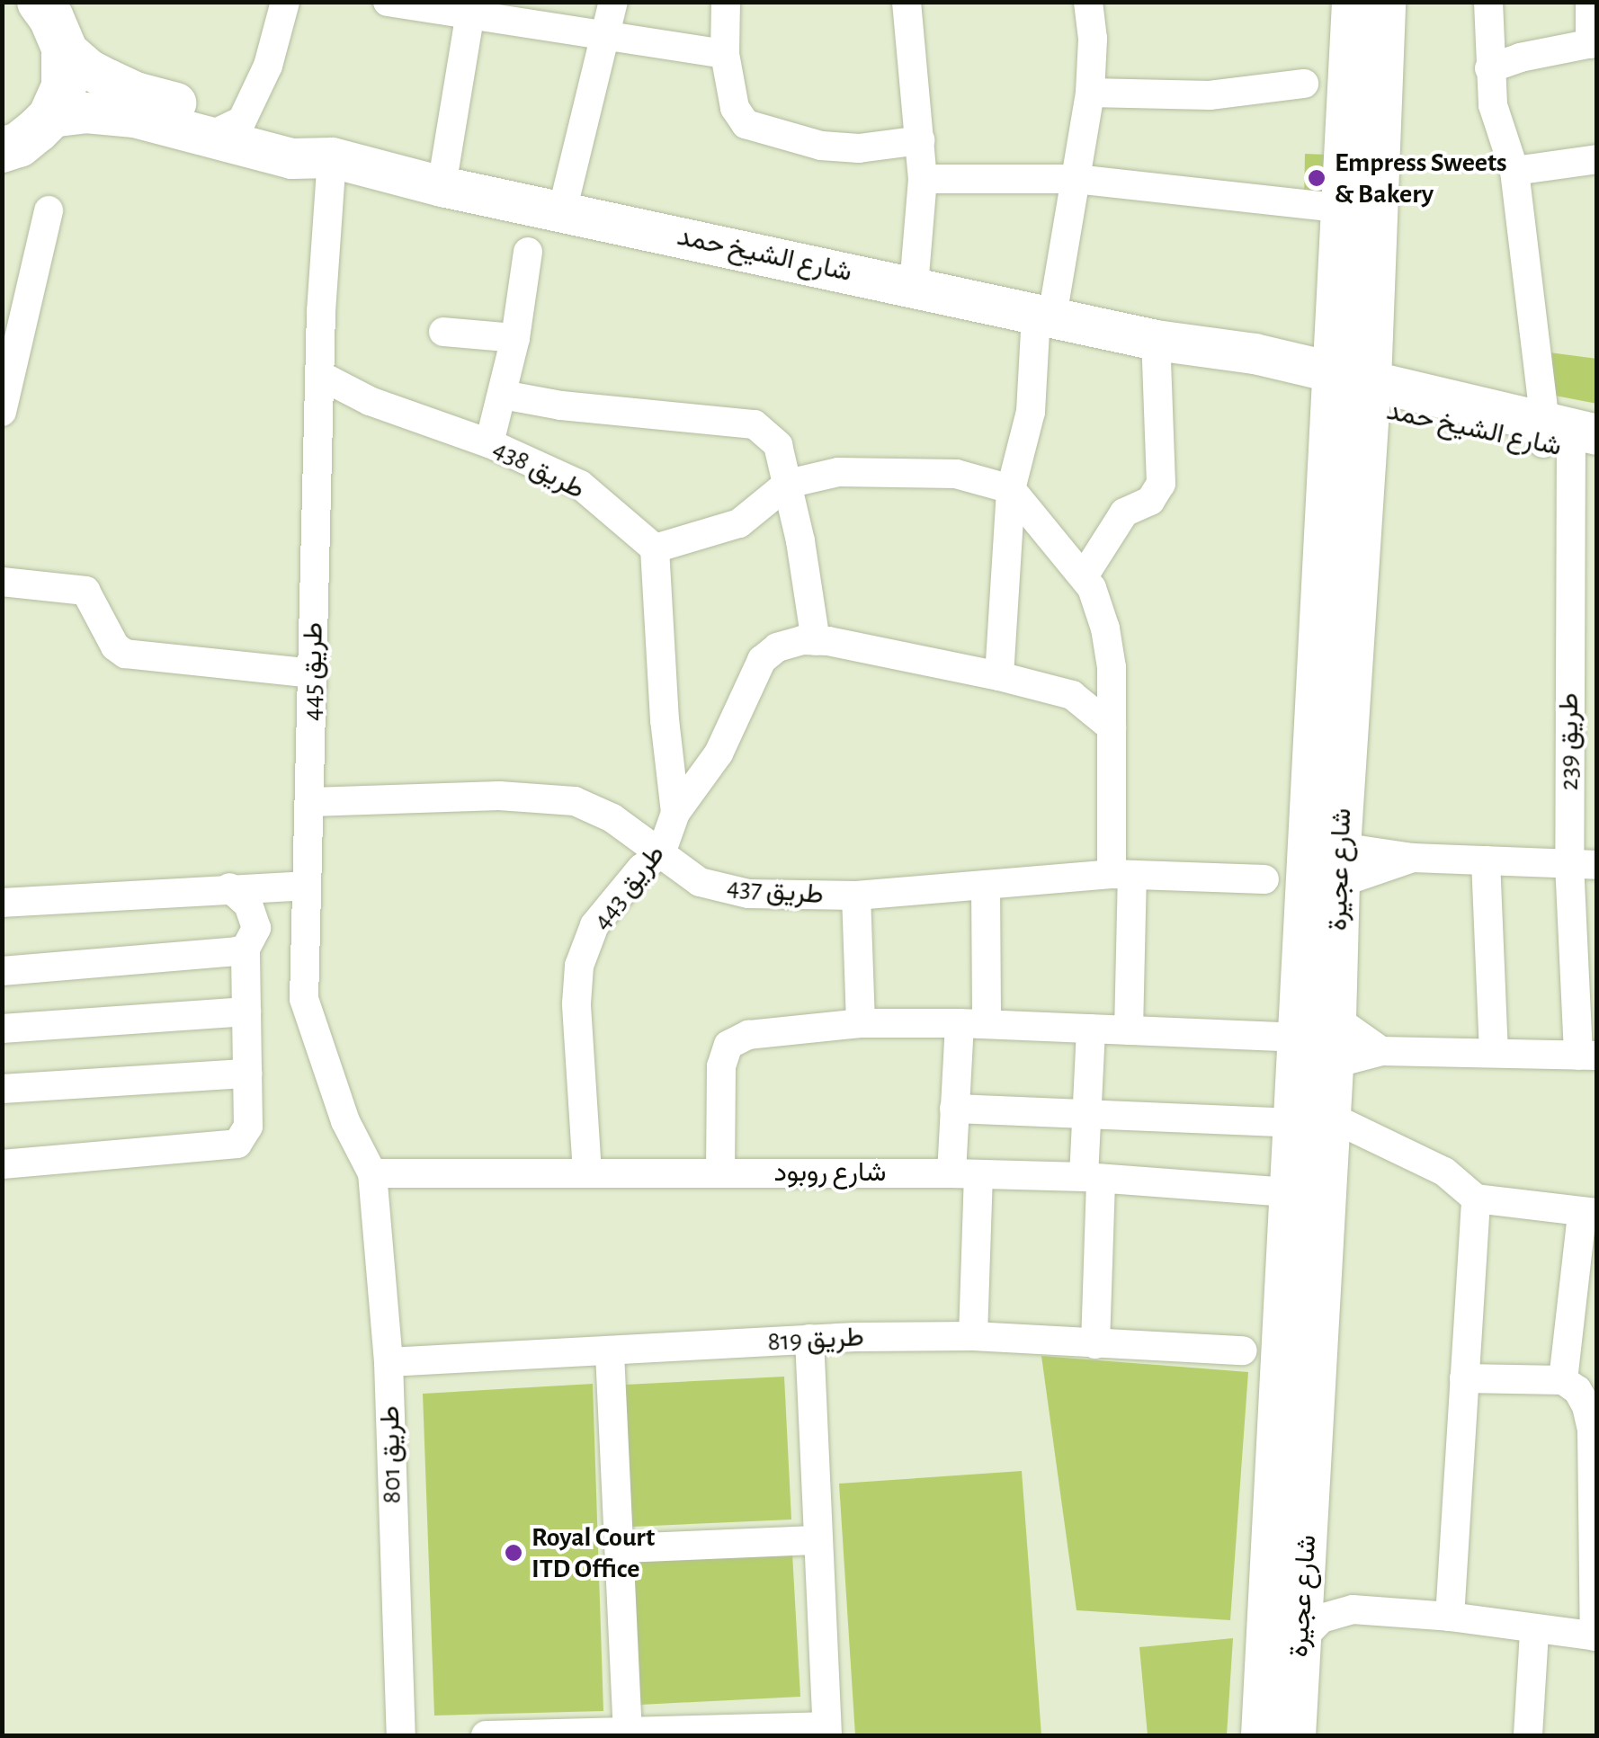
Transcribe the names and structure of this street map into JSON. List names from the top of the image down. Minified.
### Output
{"streets":{"street":["شارع الشيخ حمد","طريق 438","طريق 445","طريق 239","شارع عجيرة","طريق 443","طريق 437","شارع روبود","طريق 819","طريق 801"]},"crossings":[["شارع الشيخ حمد","طريق 445"],["شارع الشيخ حمد","طريق 239"],["شارع الشيخ حمد","شارع عجيرة"],["طريق 438","طريق 445"],["طريق 438","طريق 443"],["طريق 445","طريق 437"],["طريق 445","شارع روبود"],["طريق 445","طريق 801"],["شارع عجيرة","طريق 437"],["شارع عجيرة","شارع روبود"],["شارع عجيرة","طريق 819"],["طريق 443","طريق 437"],["طريق 443","شارع روبود"],["شارع روبود","طريق 801"],["طريق 819","طريق 801"]],"places":["Empress Sweets & Bakery","Royal Court ITD Office"]}
